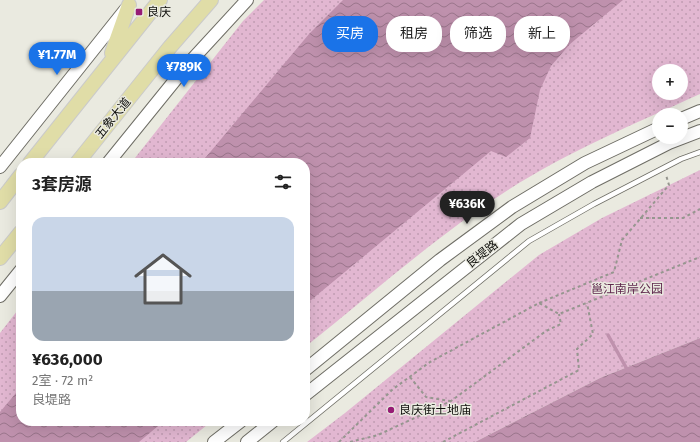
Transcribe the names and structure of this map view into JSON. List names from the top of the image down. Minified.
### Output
{"streets":{"main road":["五象大道","良堤路"]},"parks":["邕江南岸公园"],"places":{"transit":["良庆"],"other":["良庆街土地庙"]},"page":{"chip":["买房","租房","筛选","新上"],"price":["¥1.77M","¥789K","¥636K"],"map_buttons":["+","−"],"heading":"3套房源","list":[{"name":"¥636,000","note":"2室 · 72 m² · 良堤路"}]}}
